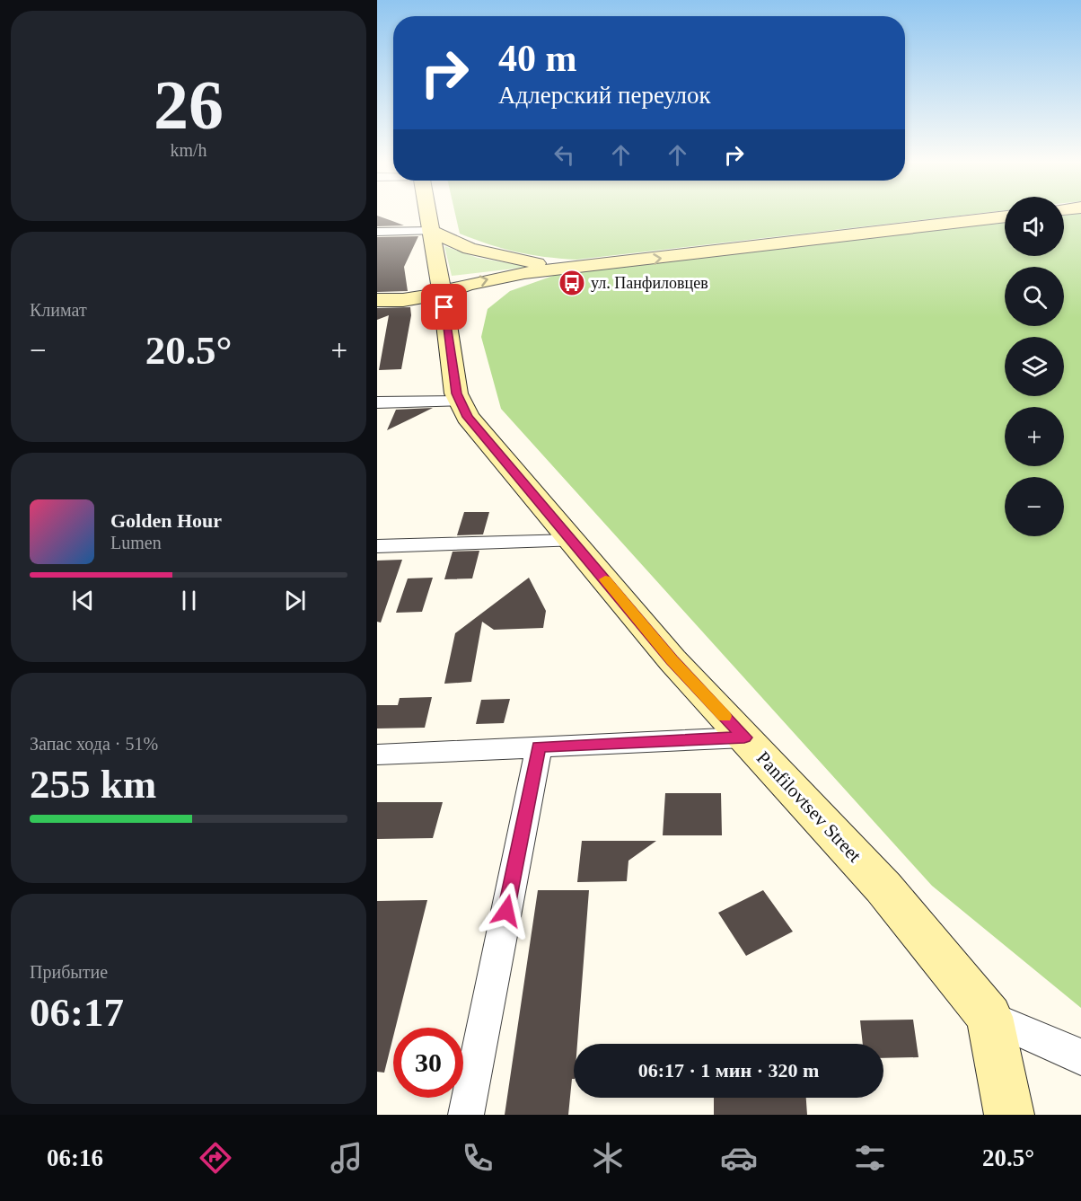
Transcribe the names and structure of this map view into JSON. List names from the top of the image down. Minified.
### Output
{"streets":{"street":["Panfilovtsev Street"]},"places":{"bus stop":["ул. Панфиловцев"]},"page":{"tile":[["26","km/h"],"Климат",["Запас хода · 51%","255 km"],["Прибытие","06:17"]],"turn":["40 m","Адлерский переулок"],"map_buttons":["+","−"],"heat":["−","20.5°","+"],"song":["Golden Hour","Lumen"],"limit":"30","trip":"06:17 · 1 мин · 320 m","tabs":["06:16","20.5°"]}}
